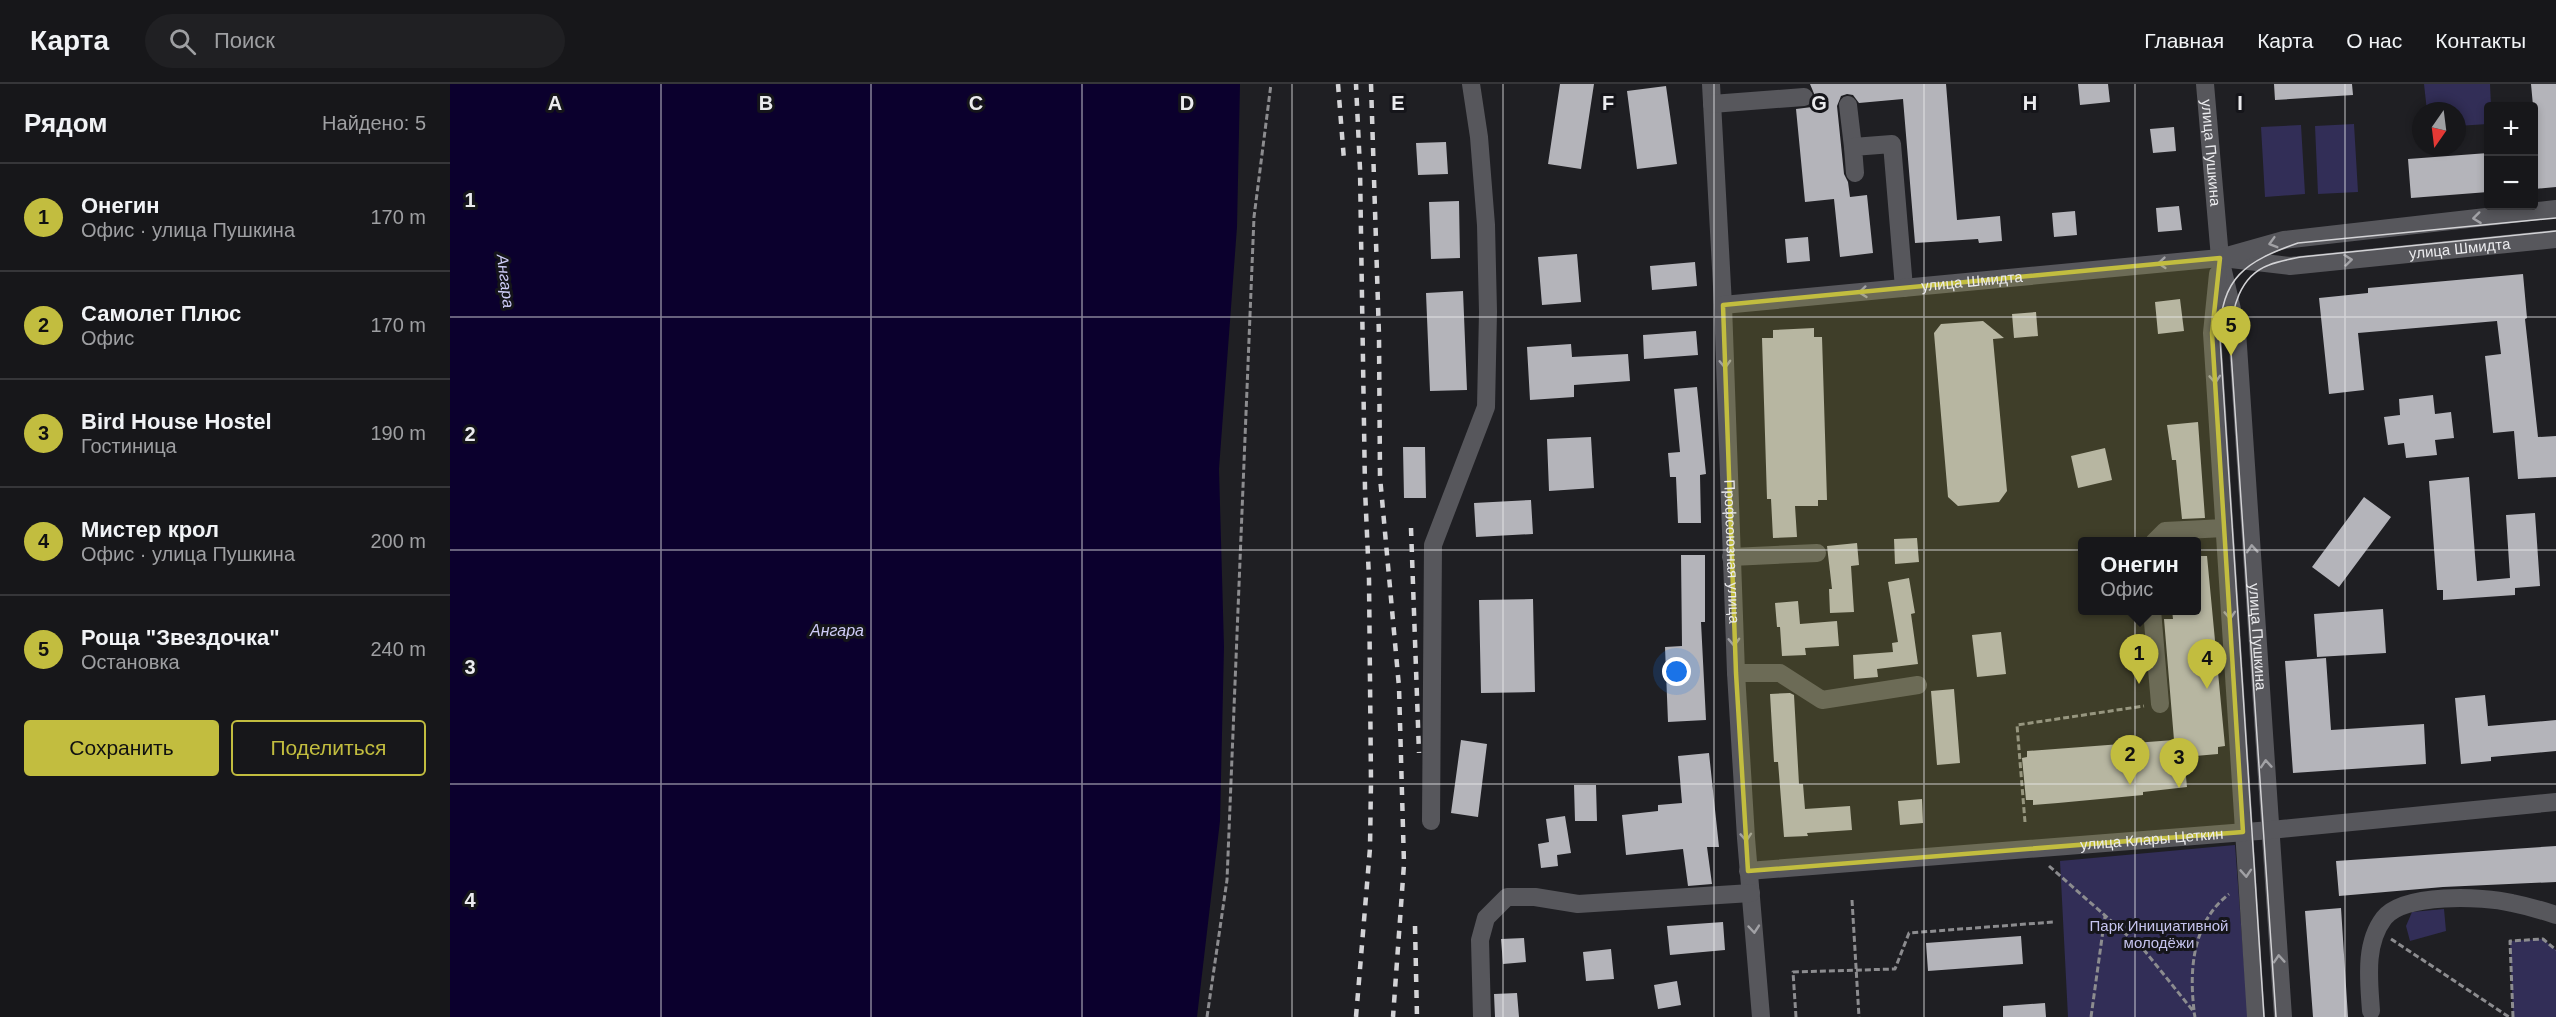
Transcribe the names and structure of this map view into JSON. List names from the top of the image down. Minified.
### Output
{"streets":{"street":["улица Пушкина","улица Шмидта","Профсоюзная улица","улица Клары Цеткин"]},"crossings":[["улица Пушкина","улица Шмидта"],["улица Пушкина","улица Клары Цеткин"],["улица Шмидта","Профсоюзная улица"],["Профсоюзная улица","улица Клары Цеткин"]],"one_way":["Профсоюзная улица"],"water":["Ангара"],"parks":["Парк Инициативной молодёжи"],"north":"bottom","page":{"header":"Карта","search":"Поиск","nav":["Главная","Карта","О нас","Контакты"],"heading":["Рядом","Найдено: 5"],"map_buttons":["+","−"],"list":[{"mark":"1","name":"Онегин","note":"Офис · улица Пушкина","value":"170 m"},{"mark":"2","name":"Самолет Плюс","note":"Офис","value":"170 m"},{"mark":"3","name":"Bird House Hostel","note":"Гостиница","value":"190 m"},{"mark":"4","name":"Мистер крол","note":"Офис · улица Пушкина","value":"200 m"},{"mark":"5","name":"Роща \"Звездочка\"","note":"Остановка","value":"240 m"}],"pins":["5","1","4","2","3"],"popup":["Онегин","Офис"],"buttons":["Сохранить","Поделиться"]},"grid":{"columns":["A","B","C","D","E","F","G","H","I"],"rows":["1","2","3","4"]}}
